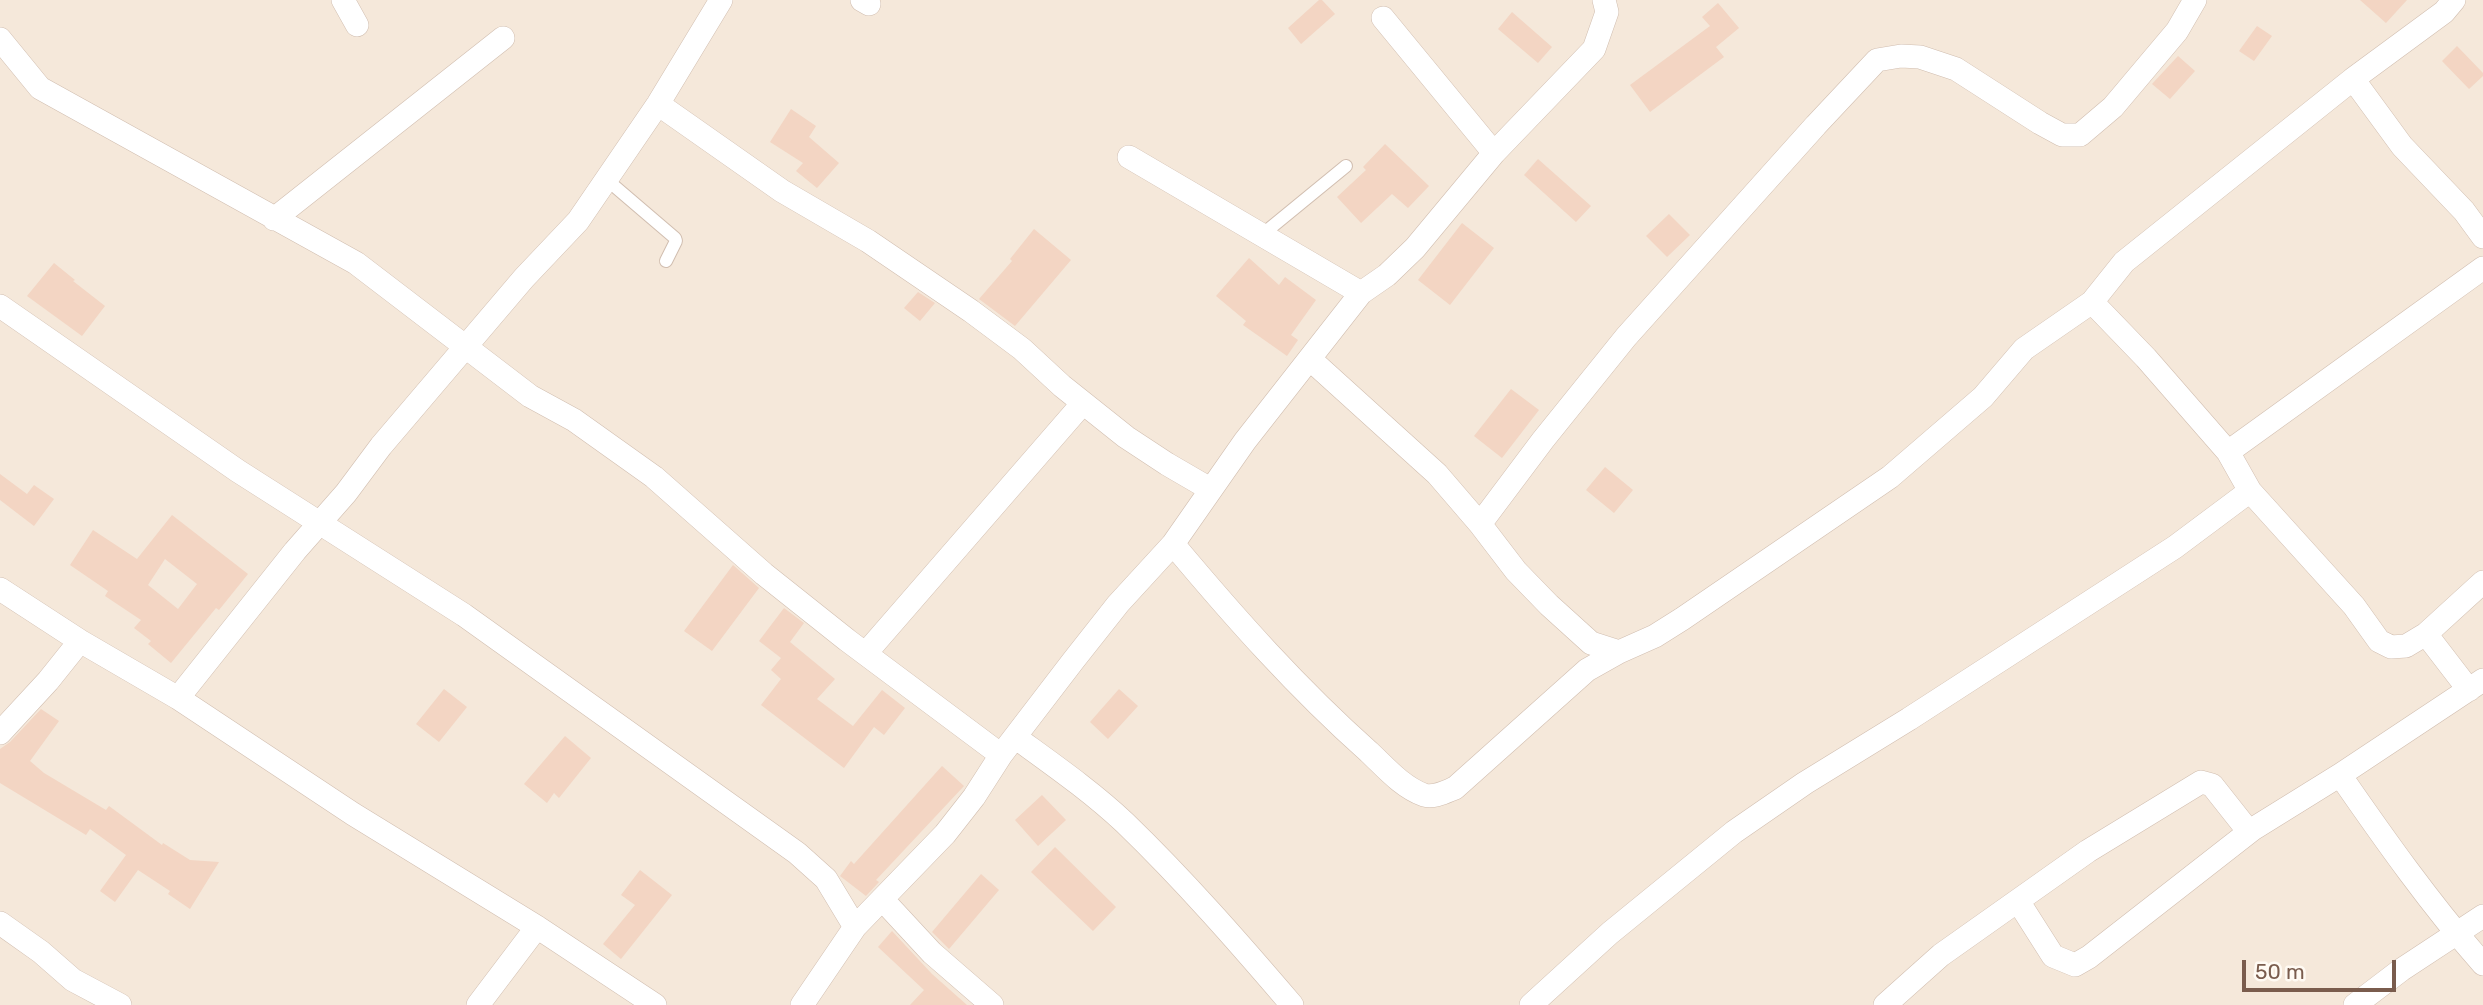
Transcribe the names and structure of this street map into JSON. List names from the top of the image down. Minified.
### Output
{"scale_bar":"50 m"}
